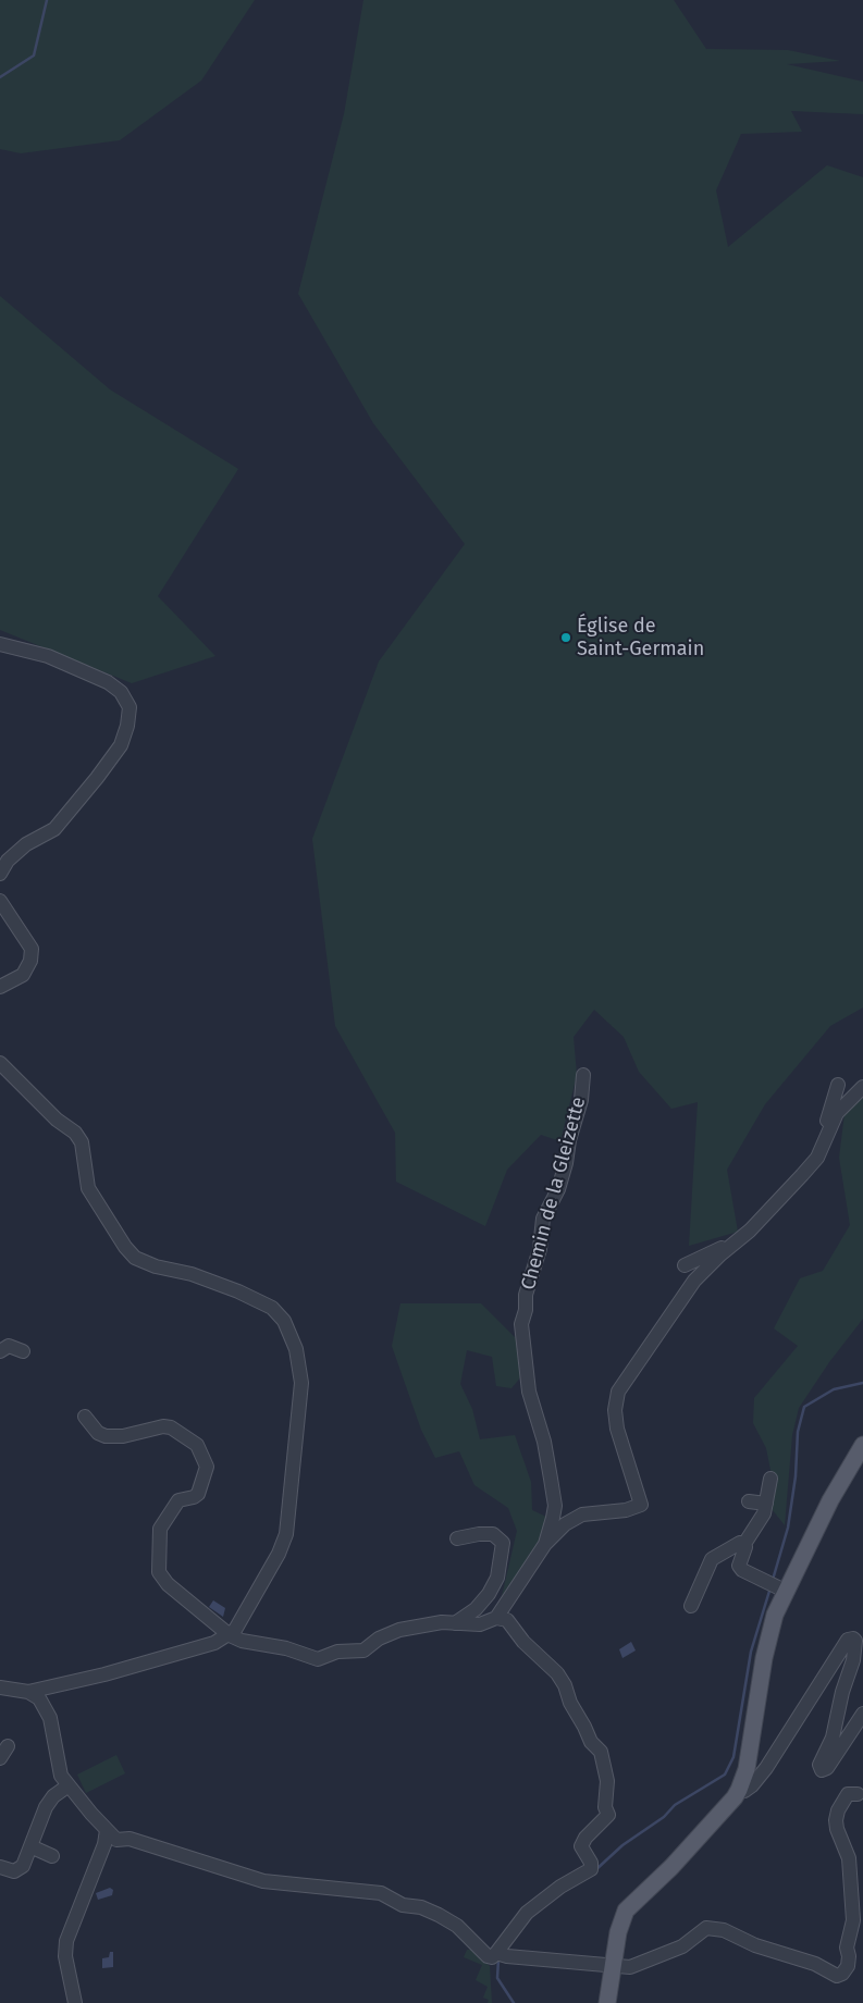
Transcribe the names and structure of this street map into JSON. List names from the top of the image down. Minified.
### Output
{"streets":{"street":["Chemin de la Gleizette"]},"places":["Église de Saint-Germain"]}
